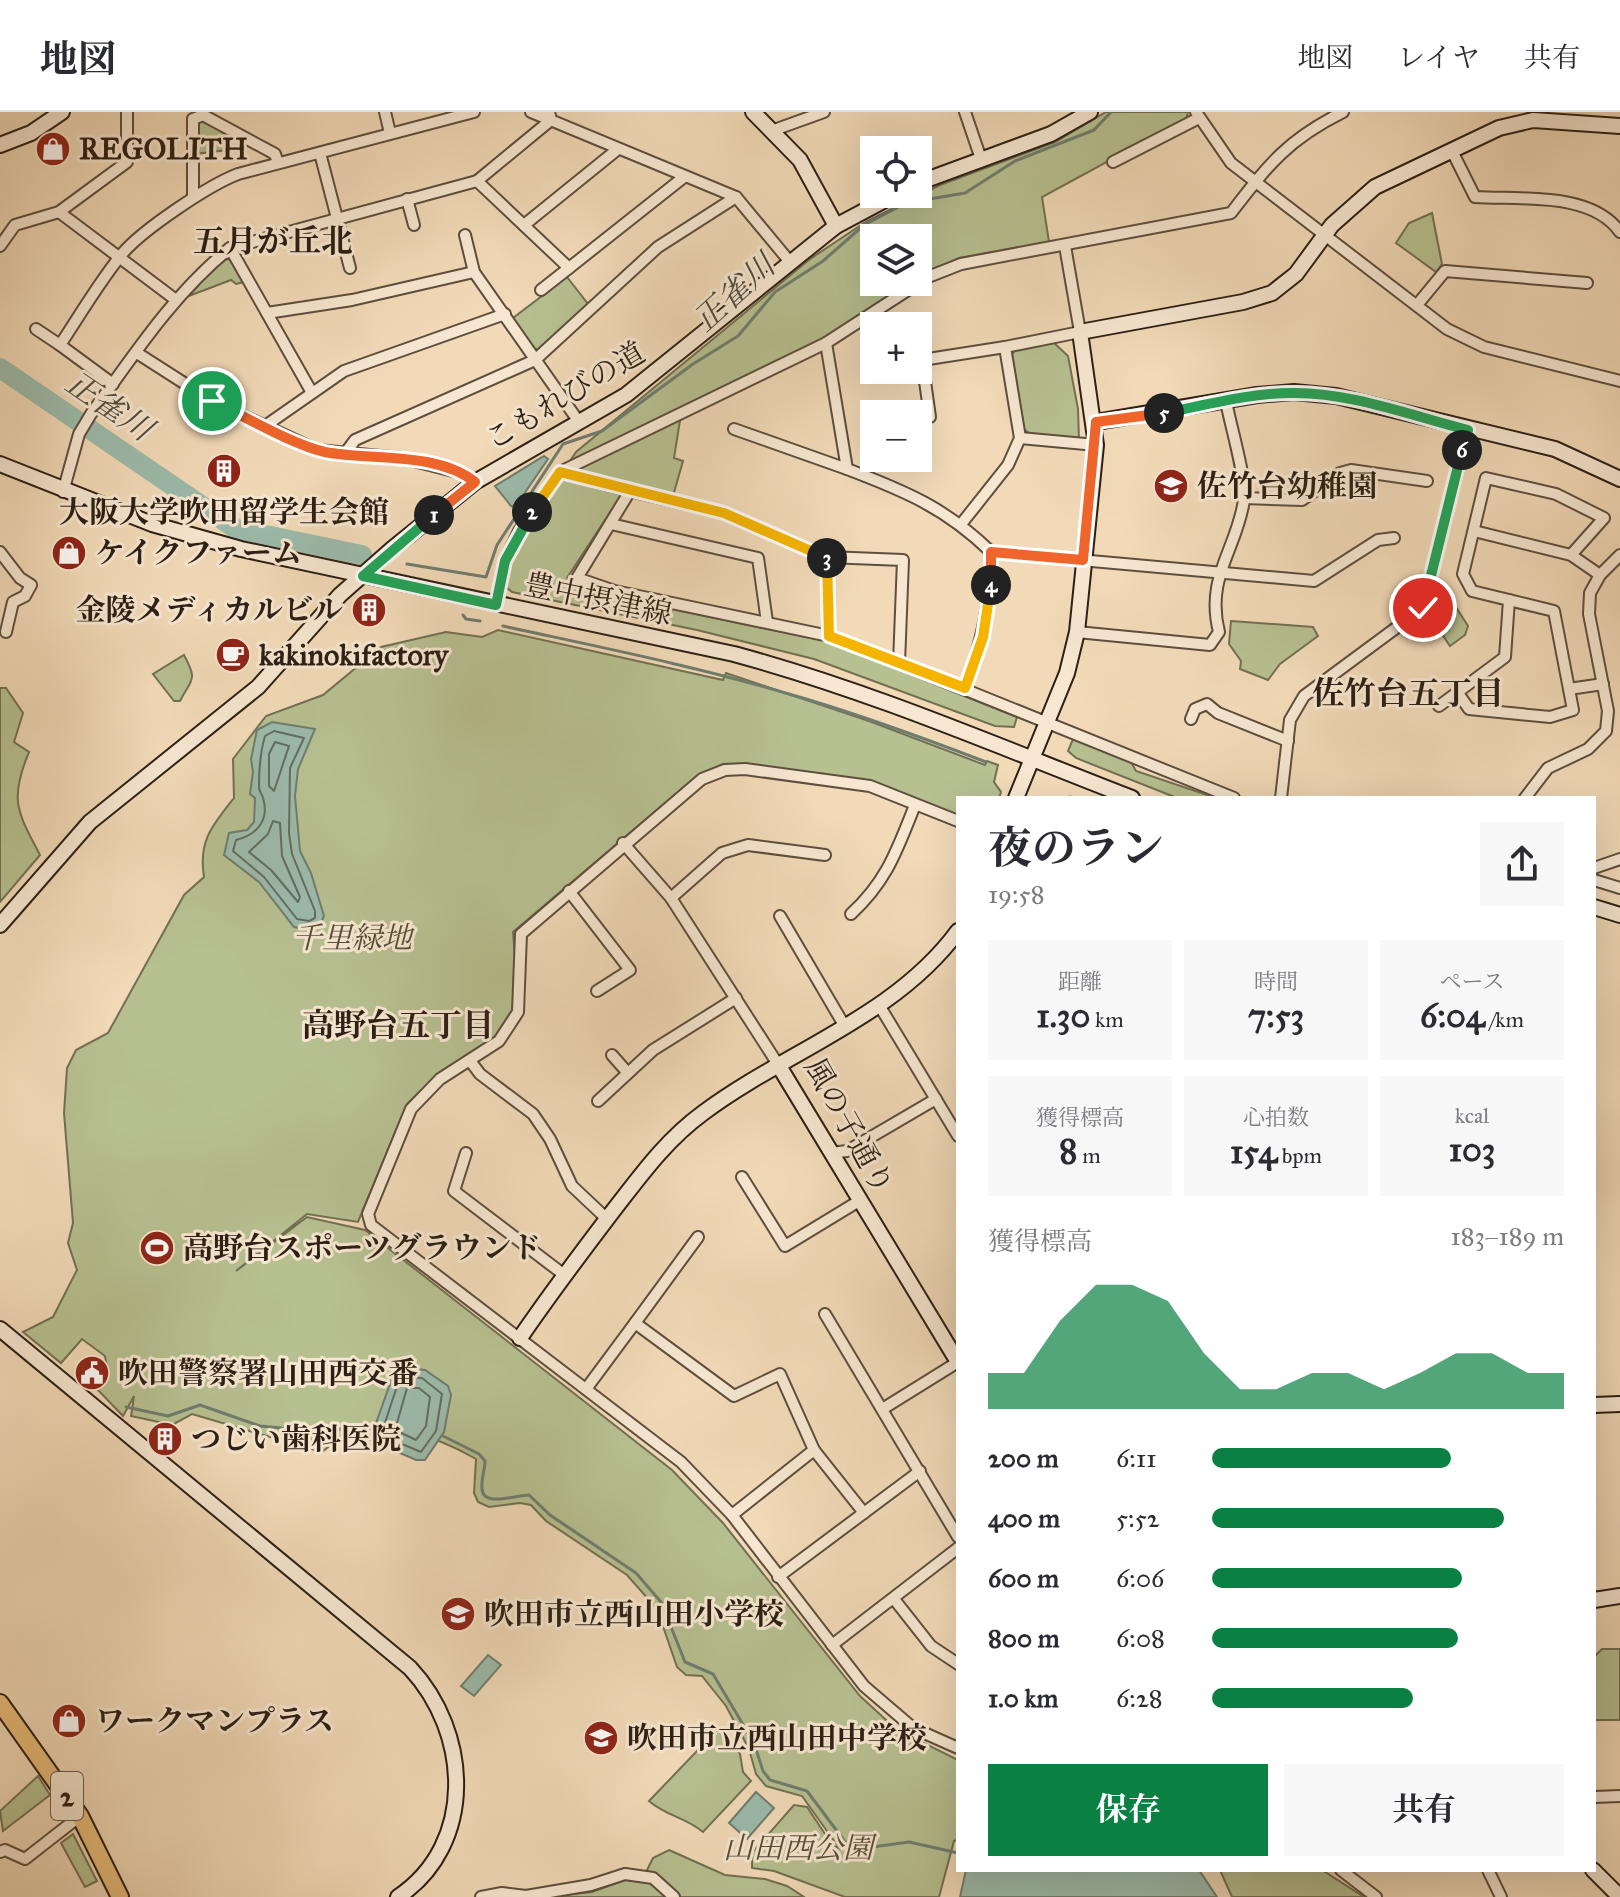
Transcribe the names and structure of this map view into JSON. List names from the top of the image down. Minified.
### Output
{"streets":{"main road":["2"],"street":["こもれびの道","豊中摂津線","風の子通り"]},"crossings":[["こもれびの道","豊中摂津線"]],"districts":["五月が丘北","佐竹台五丁目","高野台五丁目"],"water":["正雀川"],"parks":["千里緑地","山田西公園"],"places":{"shop":["REGOLITH","ケイクファーム","ワークマンプラス"],"building":["大阪大学吹田留学生会館","金陵メディカルビル","つじい歯科医院"],"school or university":["佐竹台幼稚園","吹田市立西山田小学校","吹田市立西山田中学校"],"cafe":["kakinokifactory"],"sports":["高野台スポーツグラウンド"],"public building":["吹田警察署山田西交番"]},"page":{"header":"地図","nav":["地図","レイヤ","共有"],"map_buttons":["+","−"],"pins":["5","6","2","1","3","4"],"heading":["夜のラン","19:58"],"stats":[["距離","1.30 km"],["時間","7:53"],["ペース","6:04 /km"],["獲得標高","8 m"],["心拍数","154 bpm"],["kcal","103"]],"chart":["獲得標高","183–189 m"],"list":[{"name":"200 m","note":"6:11"},{"name":"400 m","note":"5:52"},{"name":"600 m","note":"6:06"},{"name":"800 m","note":"6:08"},{"name":"1.0 km","note":"6:28"}],"buttons":["保存","共有"]}}
